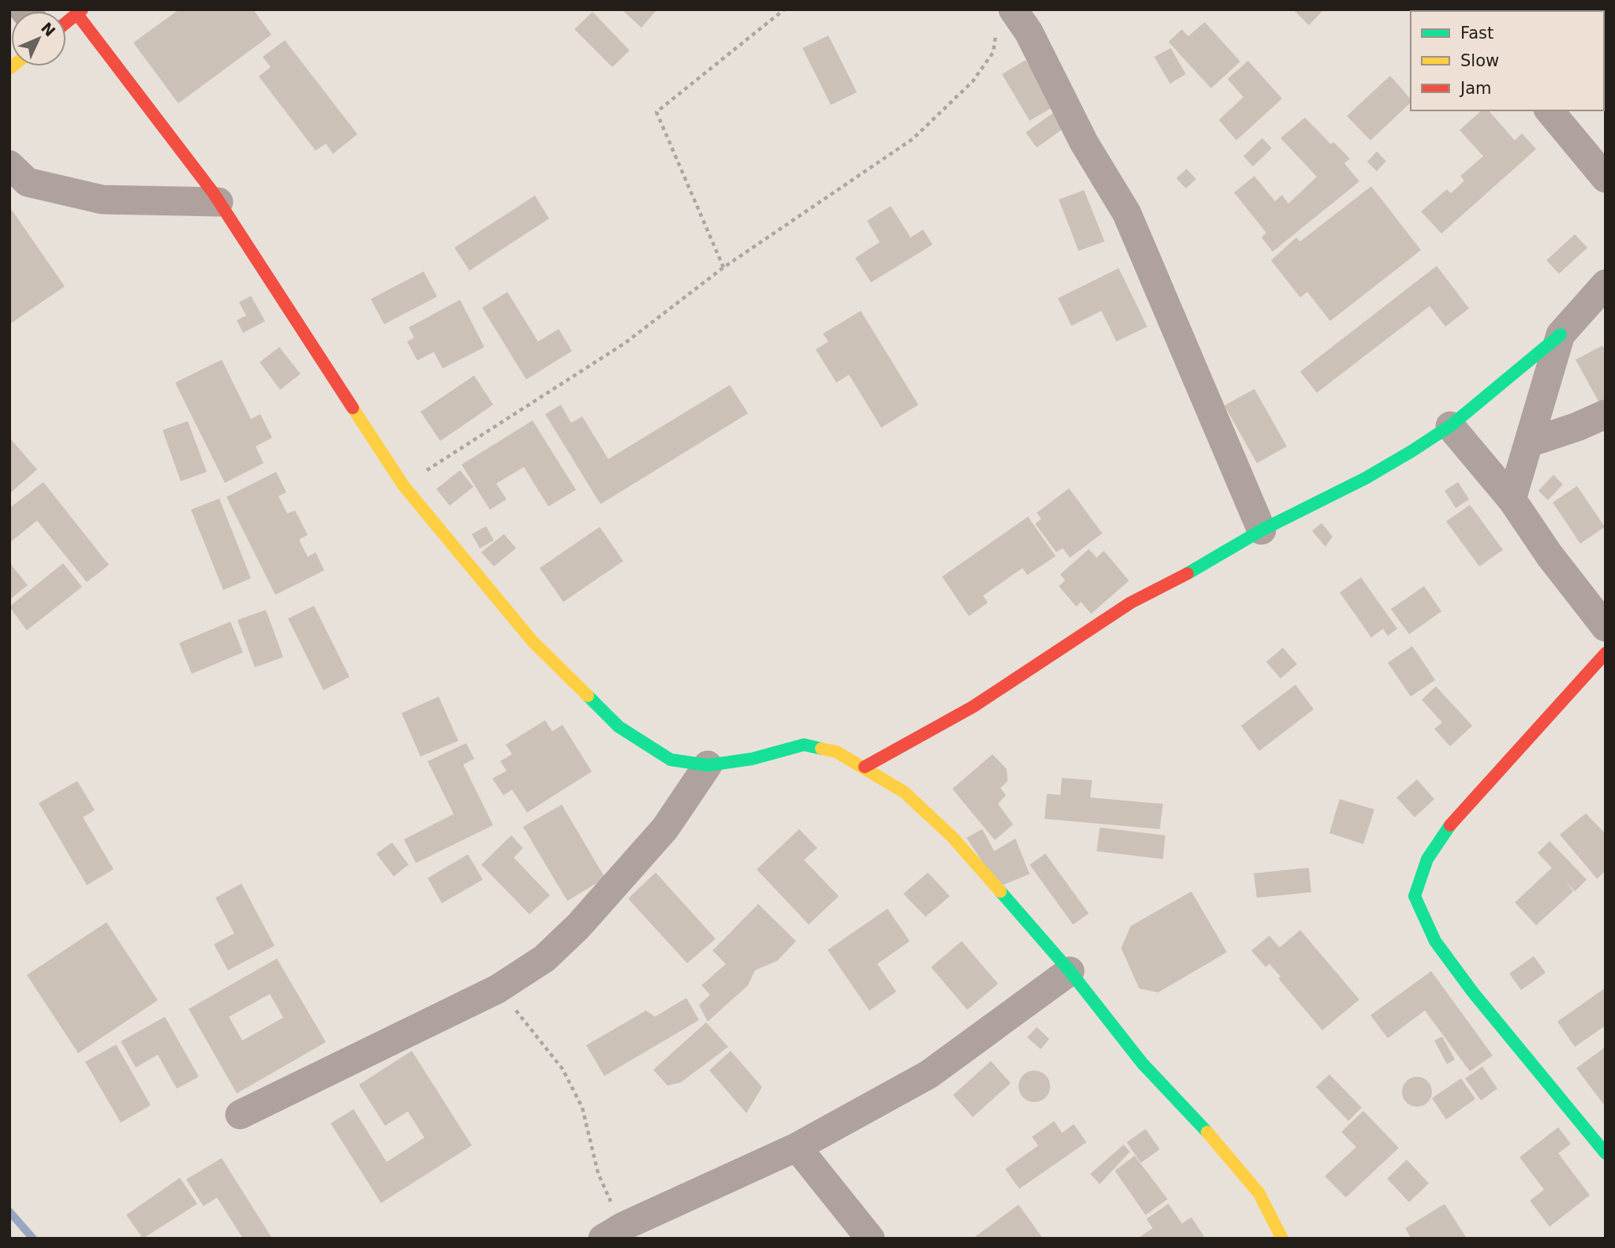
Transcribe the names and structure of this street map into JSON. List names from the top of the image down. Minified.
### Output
{"legend":["Fast","Slow","Jam"],"north":"top right"}
